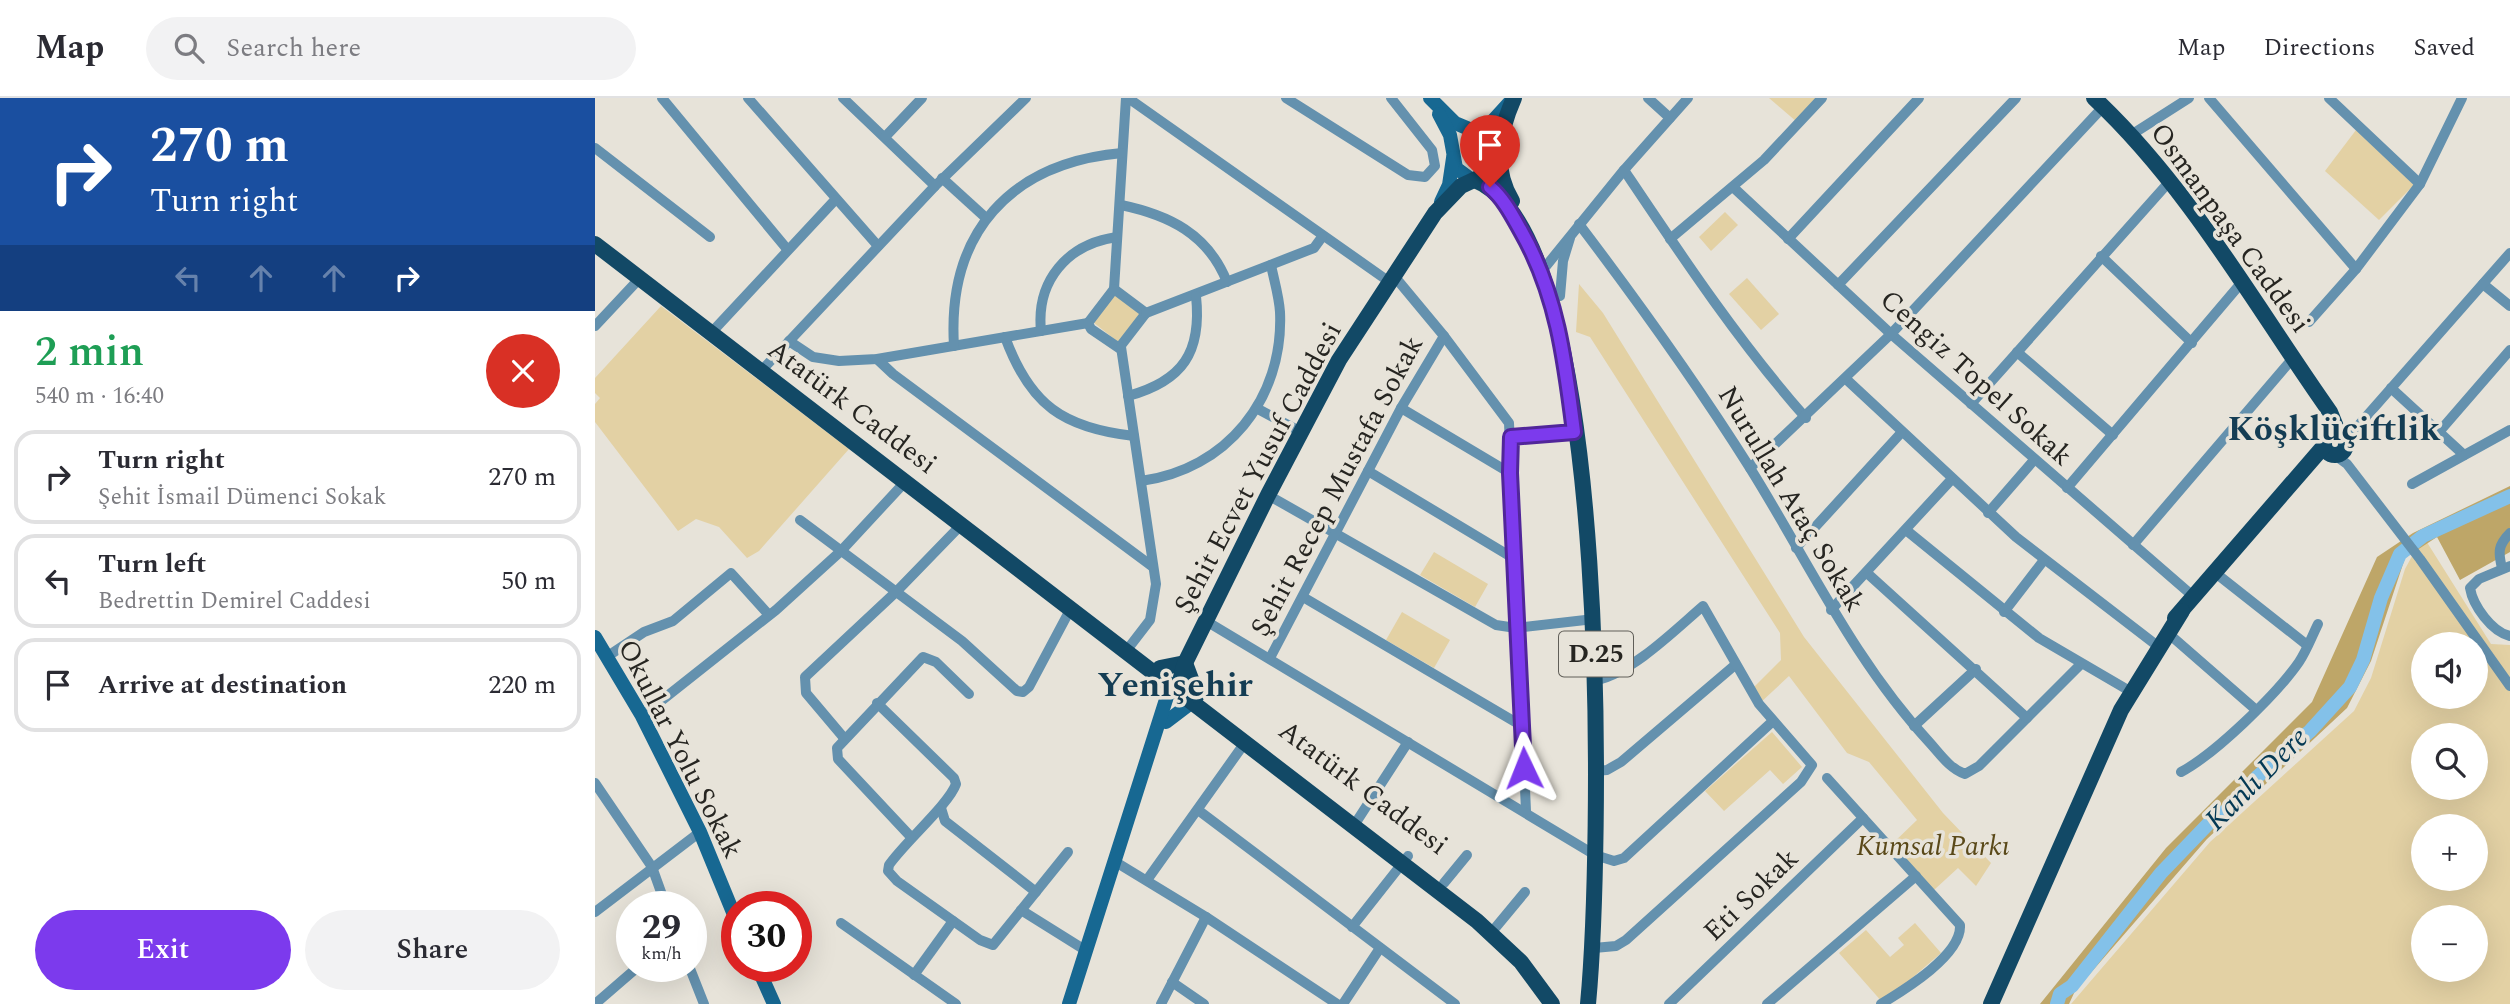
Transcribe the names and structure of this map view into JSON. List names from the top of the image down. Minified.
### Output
{"streets":{"main road":["Osmanpaşa Caddesi","Atatürk Caddesi","Şehit Ecvet Yusuf Caddesi","D.25","Okullar Yolu Sokak"],"street":["Cengiz Topel Sokak","Şehit Recep Mustafa Sokak","Nurullah Ataç Sokak","Eti Sokak"]},"crossings":[["Atatürk Caddesi","Şehit Ecvet Yusuf Caddesi"],["Şehit Ecvet Yusuf Caddesi","D.25"]],"districts":["Köşklüçiftlik","Yenişehir"],"water":["Kanlı Dere"],"parks":["Kumsal Parkı"],"page":{"header":"Map","search":"Search here","nav":["Map","Directions","Saved"],"turn":["270 m","Turn right"],"heading":["2 min","540 m · 16:40"],"list":[{"name":"Turn right","note":"Şehit İsmail Dümenci Sokak","value":"270 m"},{"name":"Turn left","note":"Bedrettin Demirel Caddesi","value":"50 m"},{"name":"Arrive at destination","value":"220 m"}],"map_buttons":["+","−"],"speed":"29 km/h","limit":"30","buttons":["Exit","Share"]}}
